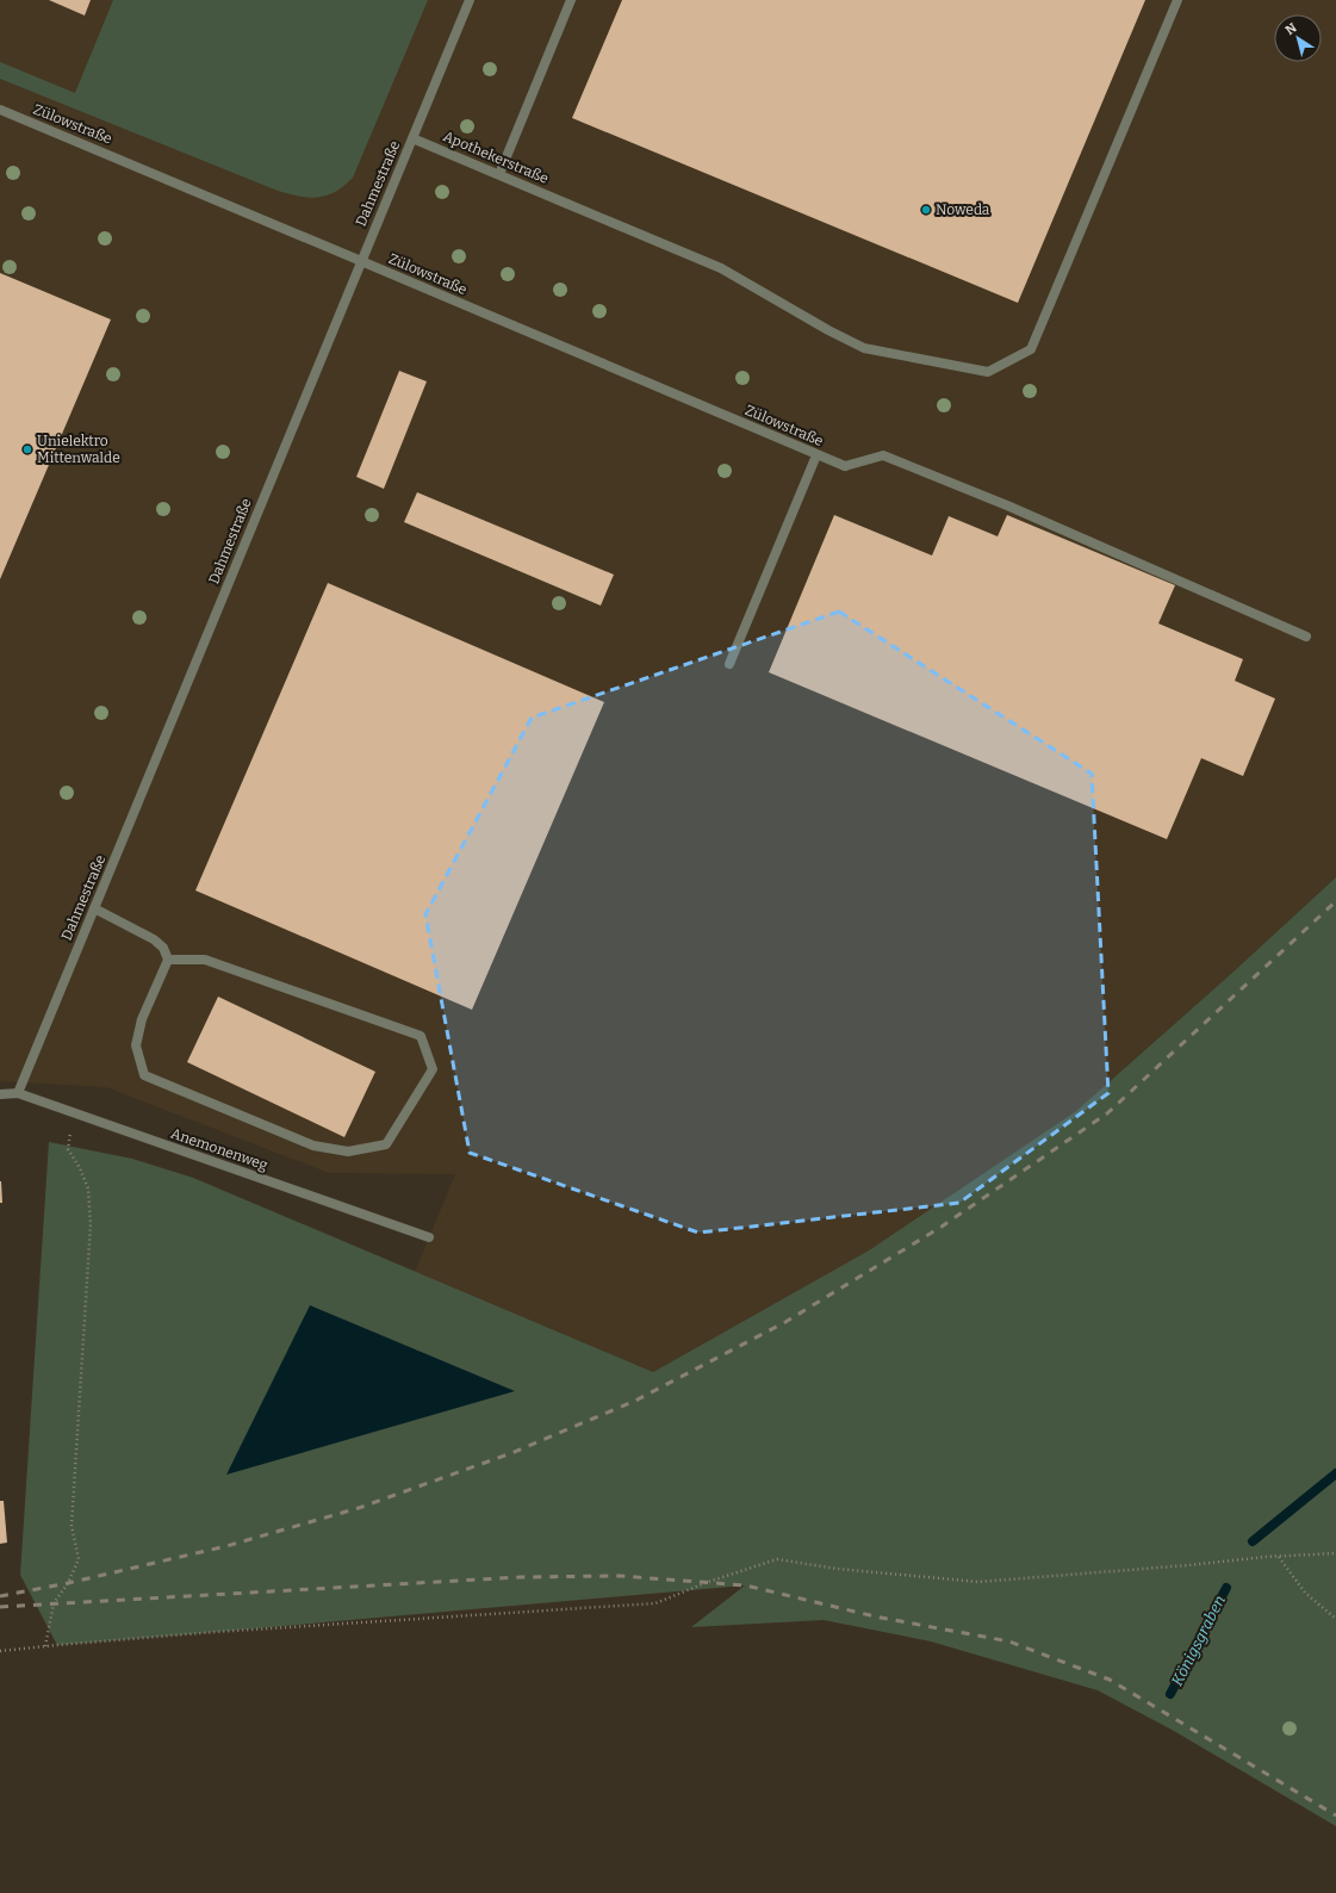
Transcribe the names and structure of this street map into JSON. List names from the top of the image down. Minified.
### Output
{"streets":{"street":["Zülowstraße","Apothekerstraße","Dahmestraße","Anemonenweg"]},"crossings":[["Zülowstraße","Dahmestraße"],["Apothekerstraße","Dahmestraße"],["Dahmestraße","Anemonenweg"]],"water":["Königsgraben"],"places":["Noweda","Unielektro Mittenwalde"],"north":"top left"}
